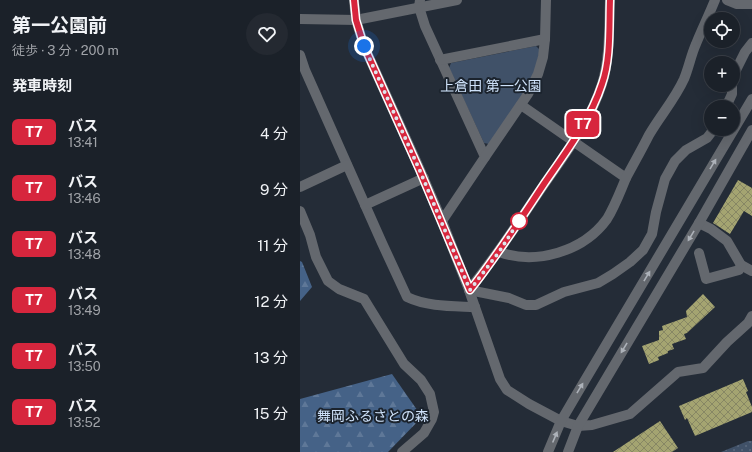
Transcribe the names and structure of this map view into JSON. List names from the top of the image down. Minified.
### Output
{"parks":["上倉田 第一公園","舞岡ふるさとの森"],"lines":["bus line T7"],"page":{"heading":[["第一公園前","徒歩 · 3 分 · 200 m"],"発車時刻"],"on_map":"T7","map_buttons":["+","−"],"list":[{"mark":"T7","name":"バス","note":"13:41","value":"4 分"},{"mark":"T7","name":"バス","note":"13:46","value":"9 分"},{"mark":"T7","name":"バス","note":"13:48","value":"11 分"},{"mark":"T7","name":"バス","note":"13:49","value":"12 分"},{"mark":"T7","name":"バス","note":"13:50","value":"13 分"},{"mark":"T7","name":"バス","note":"13:52","value":"15 分"}]}}
